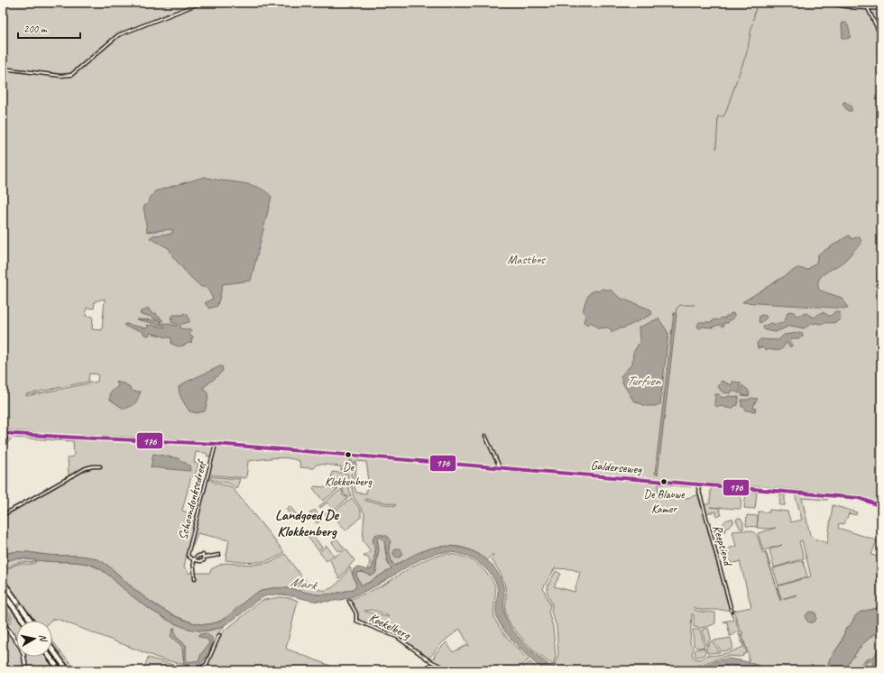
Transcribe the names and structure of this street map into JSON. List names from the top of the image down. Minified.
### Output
{"streets":{"street":["Galderseweg","Schoondonksedreef","Reeptiend","Koekelberg"]},"crossings":[["Galderseweg","Schoondonksedreef"],["Galderseweg","Reeptiend"]],"districts":["Landgoed De Klokkenberg"],"water":["Turfven","Mark"],"parks":["Mastbos"],"places":["De Klokkenberg","De Blauwe Kamer"],"lines":["transit line 176"],"scale_bar":"200 m","north":"right"}
